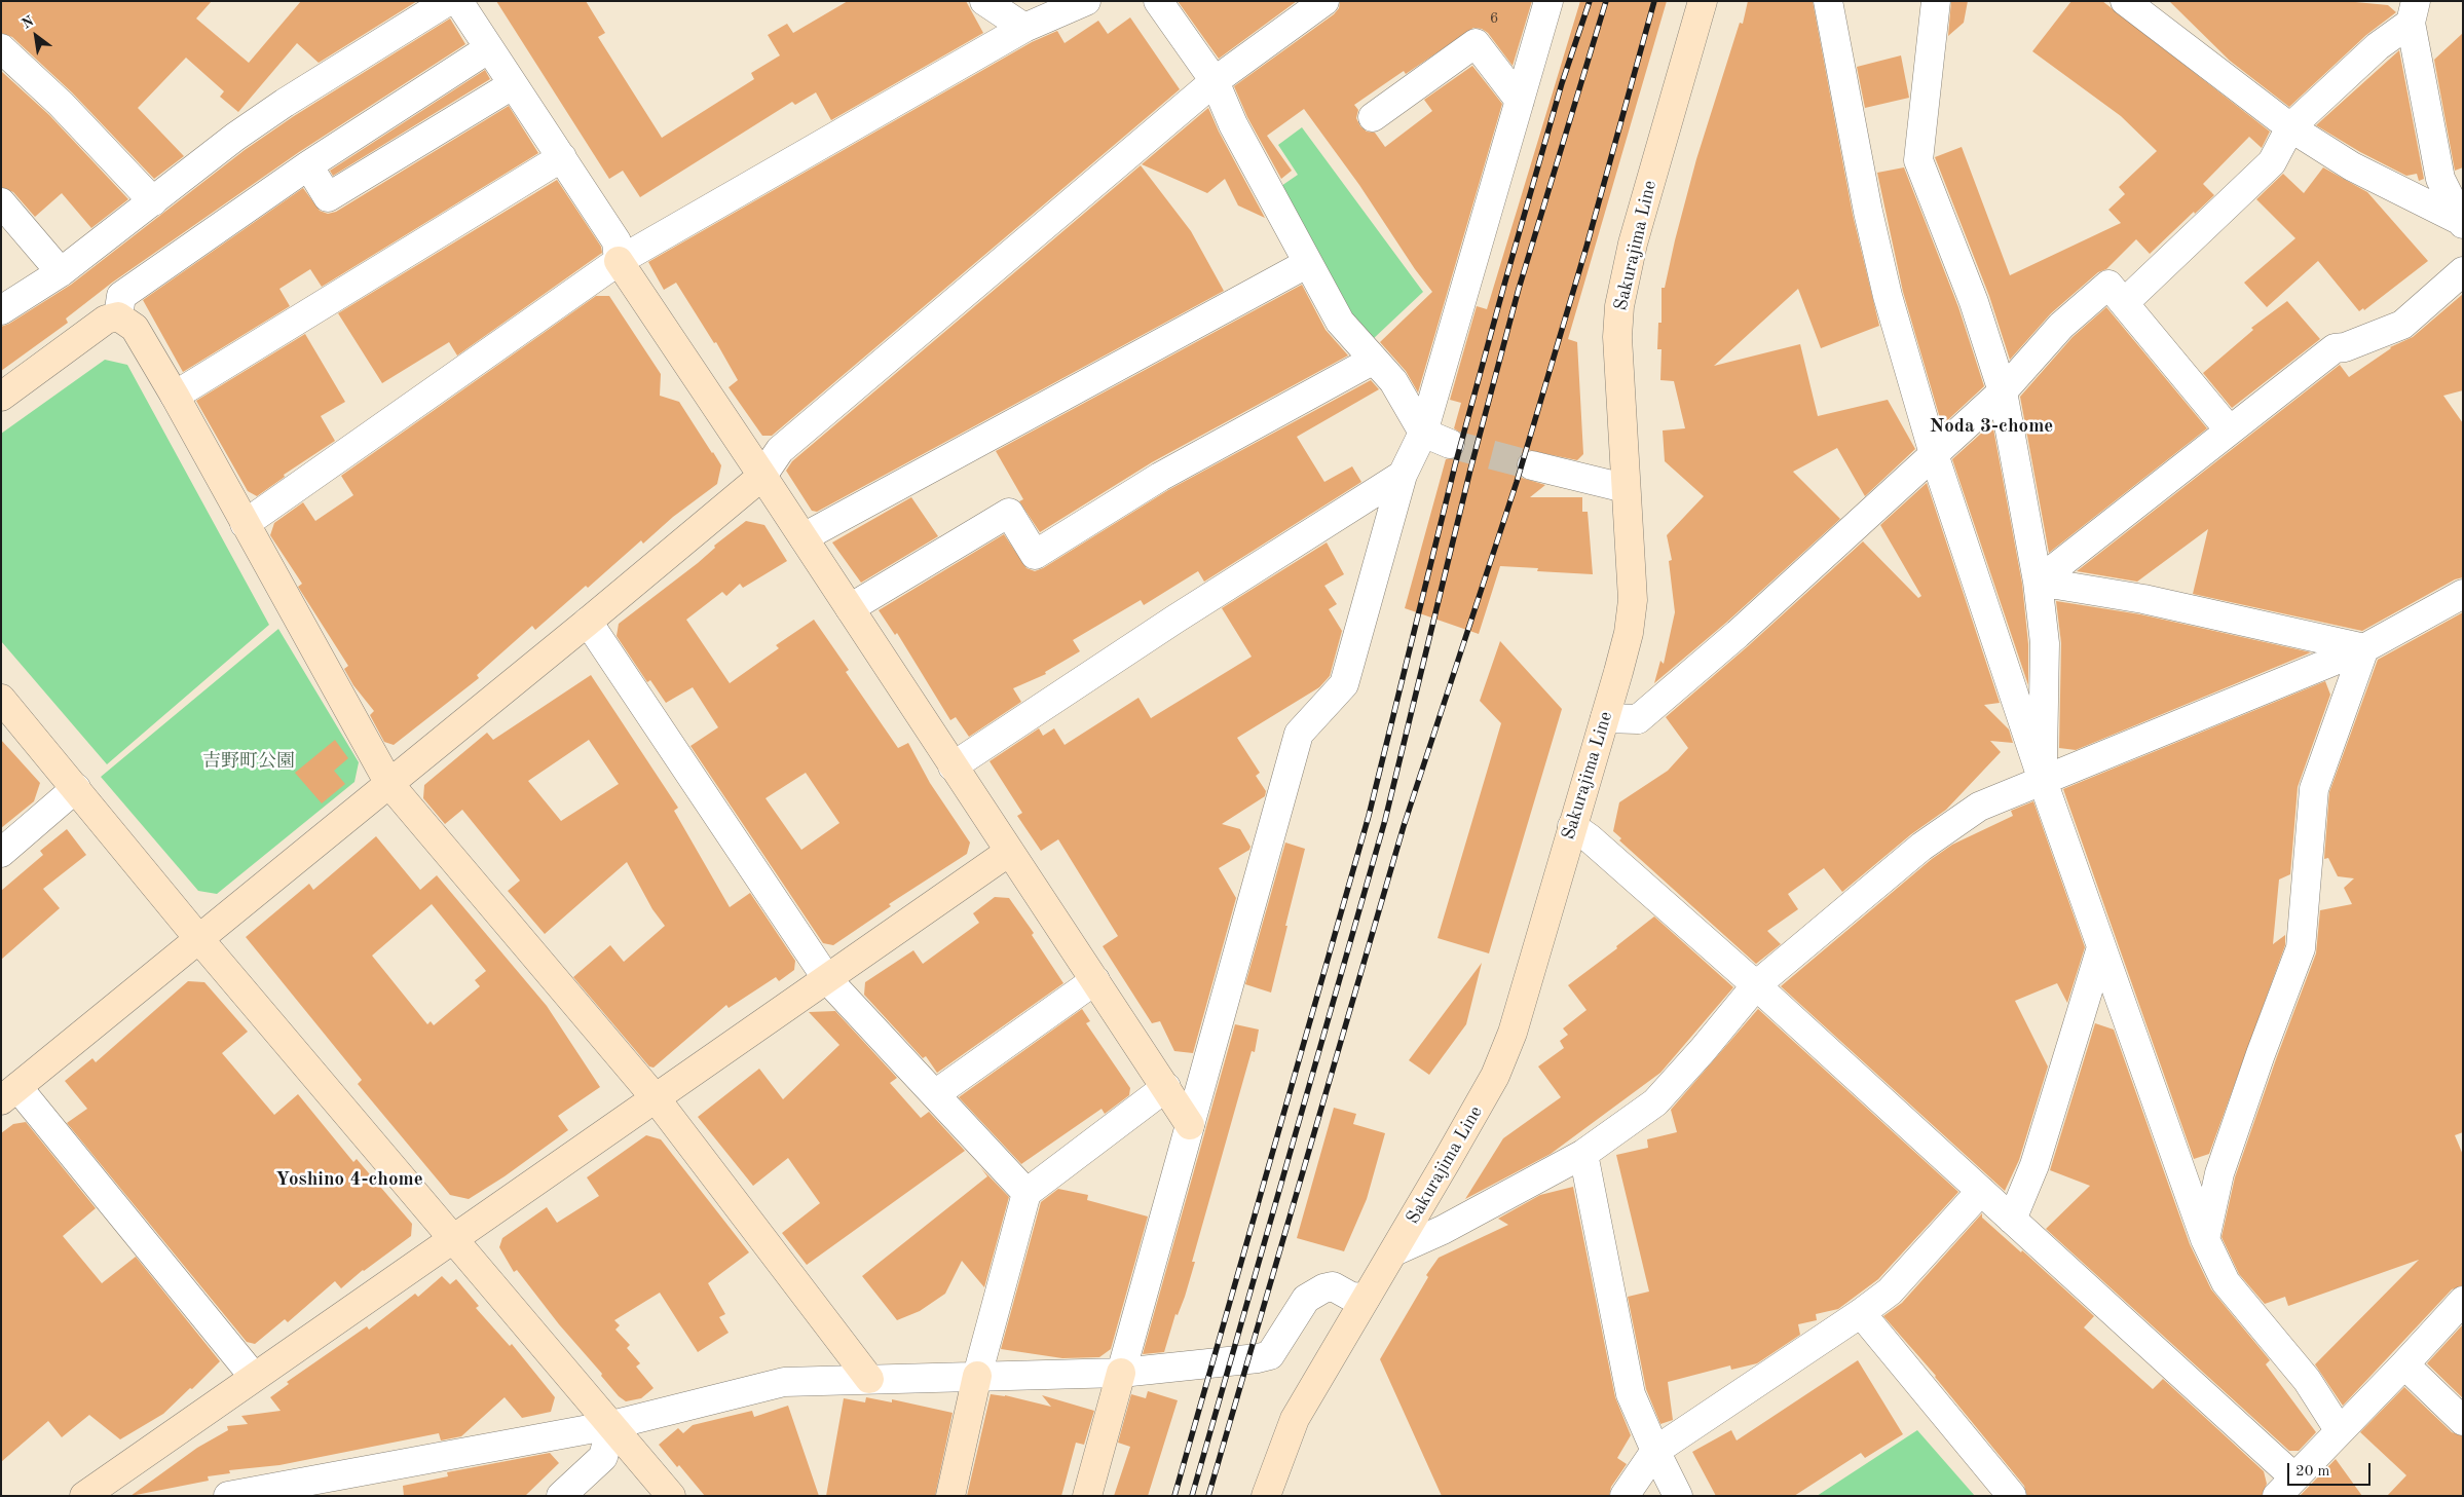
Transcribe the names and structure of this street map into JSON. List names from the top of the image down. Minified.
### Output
{"streets":{"street":["Sakurajima Line"]},"districts":["Noda 3-chome","Yoshino 4-chome"],"parks":["吉野町公園"],"house_numbers":["6"],"scale_bar":"20 m","north":"top left"}
